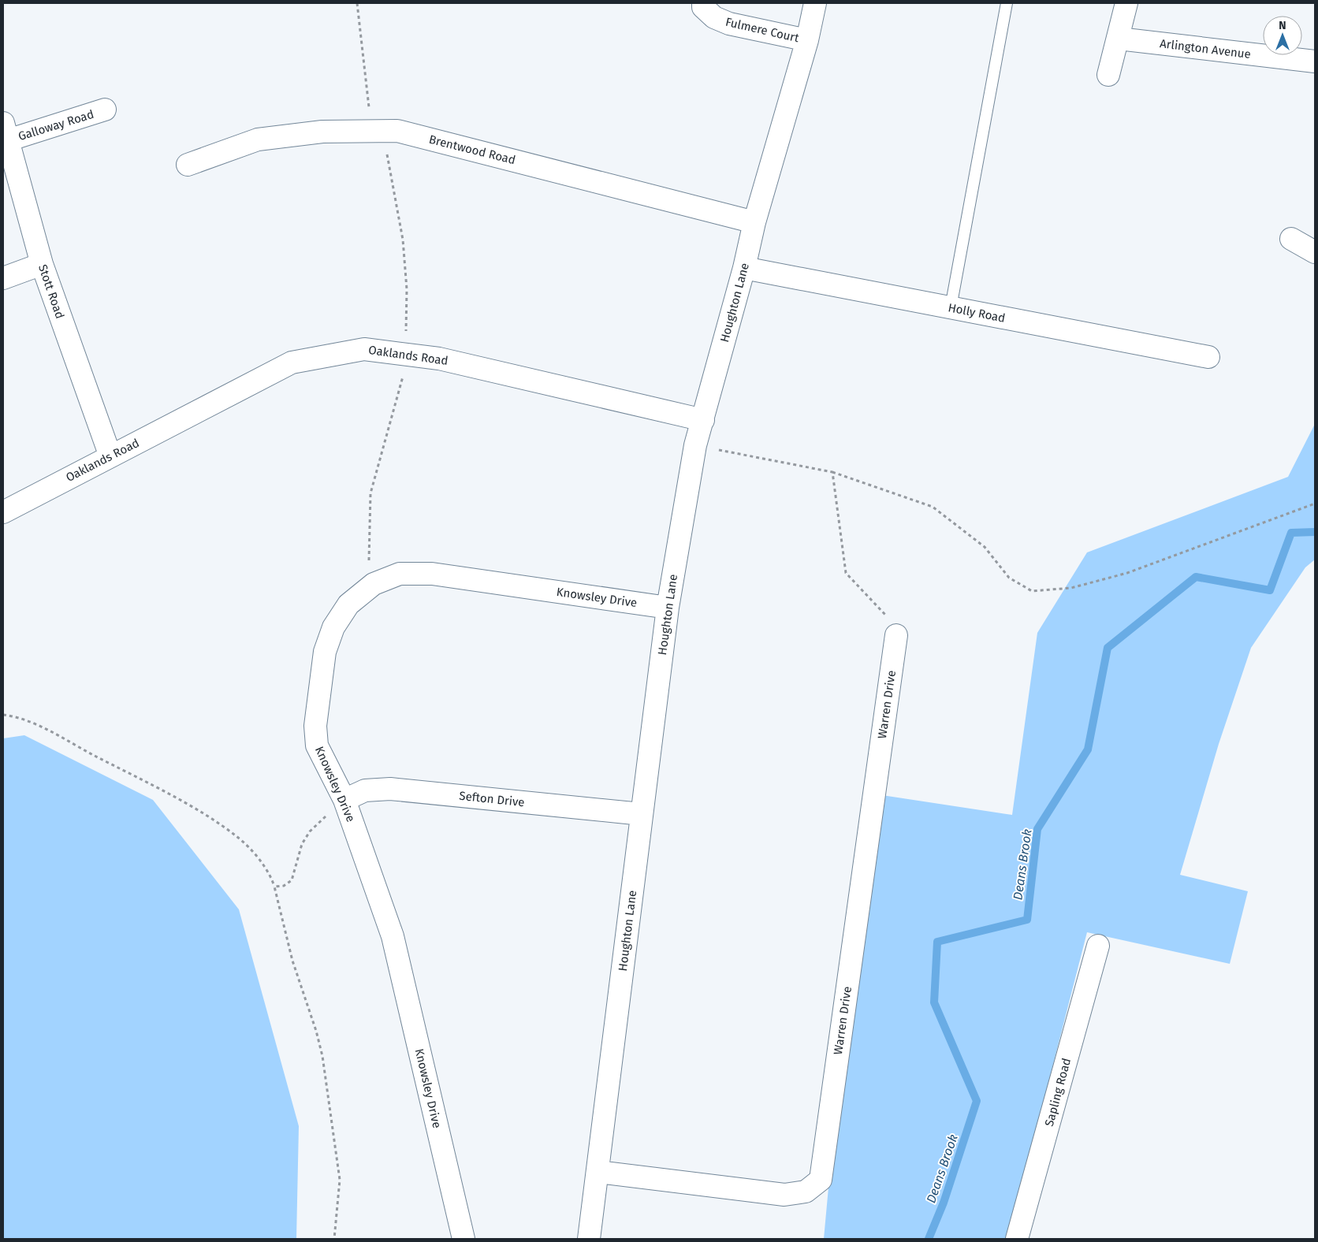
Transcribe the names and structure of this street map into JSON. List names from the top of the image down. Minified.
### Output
{"streets":{"street":["Fulmere Court","Arlington Avenue","Galloway Road","Brentwood Road","Stott Road","Houghton Lane","Holly Road","Oaklands Road","Knowsley Drive","Warren Drive","Sefton Drive","Sapling Road"]},"crossings":[["Fulmere Court","Houghton Lane"],["Galloway Road","Stott Road"],["Brentwood Road","Houghton Lane"],["Stott Road","Oaklands Road"],["Houghton Lane","Holly Road"],["Houghton Lane","Oaklands Road"],["Houghton Lane","Knowsley Drive"],["Houghton Lane","Warren Drive"],["Houghton Lane","Sefton Drive"],["Knowsley Drive","Sefton Drive"]],"water":["Deans Brook"],"north":"top"}
